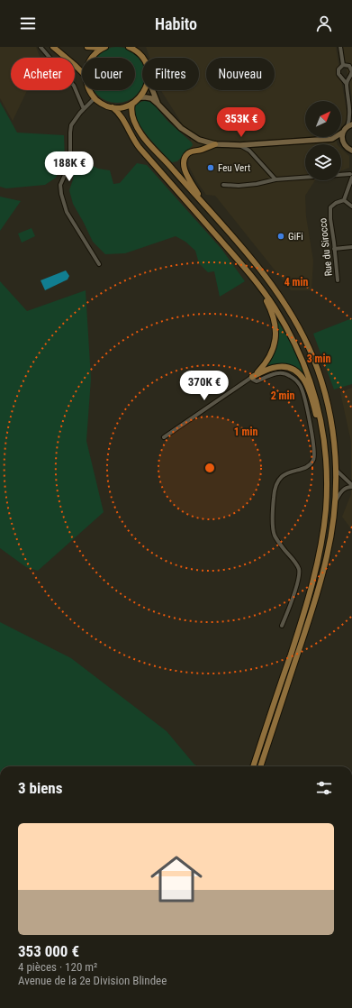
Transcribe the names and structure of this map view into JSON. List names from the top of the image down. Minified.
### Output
{"streets":{"street":["Rue du Sirocco"]},"places":["Feu Vert","GiFi"],"north":"top right","page":{"header":"Habito","chip":["Acheter","Louer","Filtres","Nouveau"],"price":["353K €","188K €","370K €"],"heading":"3 biens","list":[{"name":"353 000 €","note":"4 pièces · 120 m² · Avenue de la 2e Division Blindee"}]},"rings":["4 min","3 min","2 min","1 min"]}
